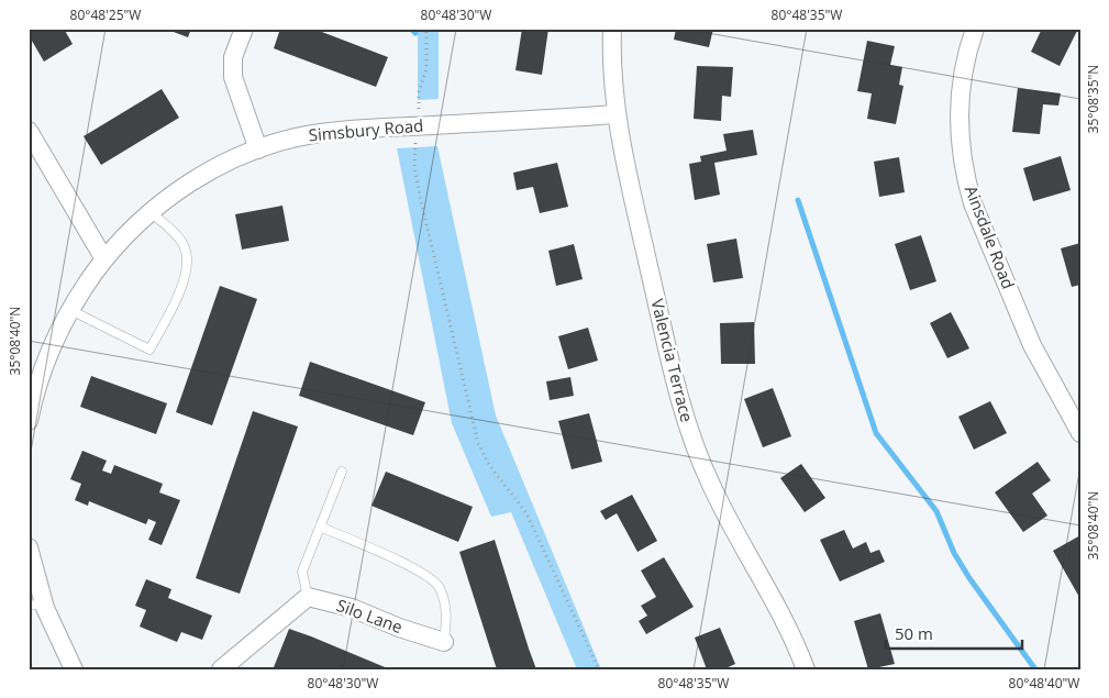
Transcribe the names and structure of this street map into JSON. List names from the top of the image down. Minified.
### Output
{"streets":{"street":["Simsbury Road","Ainsdale Road","Valencia Terrace","Silo Lane"]},"crossings":[["Simsbury Road","Valencia Terrace"]],"scale_bar":"50 m","coordinates":["80°48'25\"W","80°48'30\"W","80°48'35\"W","35°08'35\"N","35°08'40\"N","80°48'40\"W"]}
